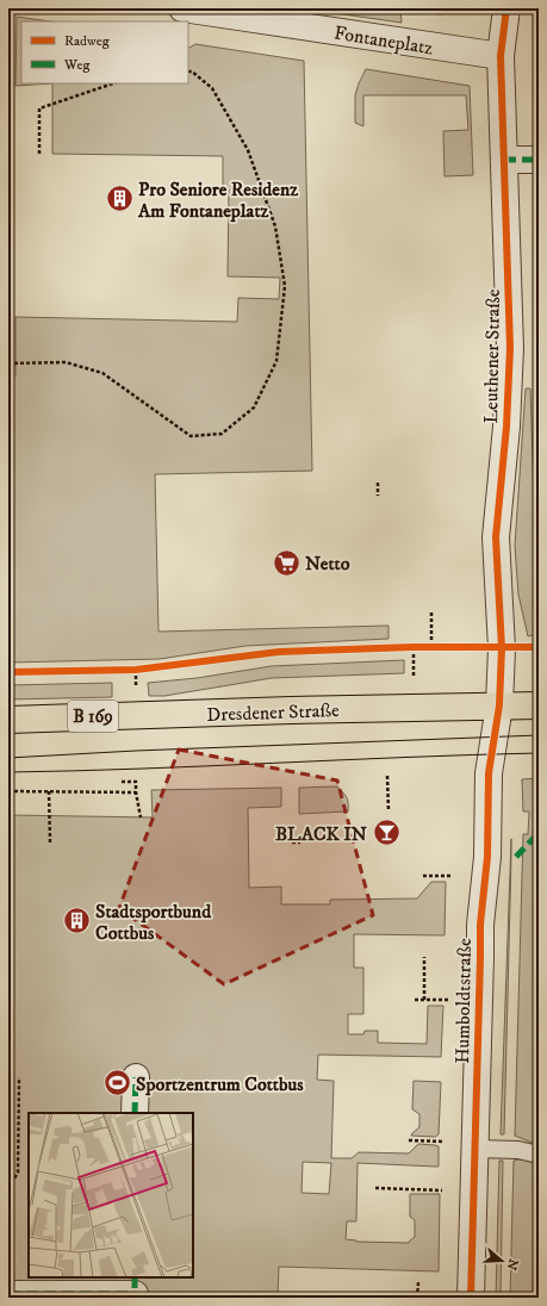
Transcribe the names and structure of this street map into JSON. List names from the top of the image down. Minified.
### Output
{"streets":{"main road":["Dresdener Straße","B 169"],"street":["Fontaneplatz","Leuthener Straße","Humboldtstraße"]},"crossings":[["Fontaneplatz","Leuthener Straße"],["Leuthener Straße","Dresdener Straße"],["Leuthener Straße","Humboldtstraße"],["Dresdener Straße","Humboldtstraße"]],"places":{"building":["Pro Seniore Residenz Am Fontaneplatz","Stadtsportbund Cottbus"],"supermarket":["Netto"],"bar":["BLACK IN"],"sports":["Sportzentrum Cottbus"]},"legend":["Radweg","Weg"],"north":"right"}
